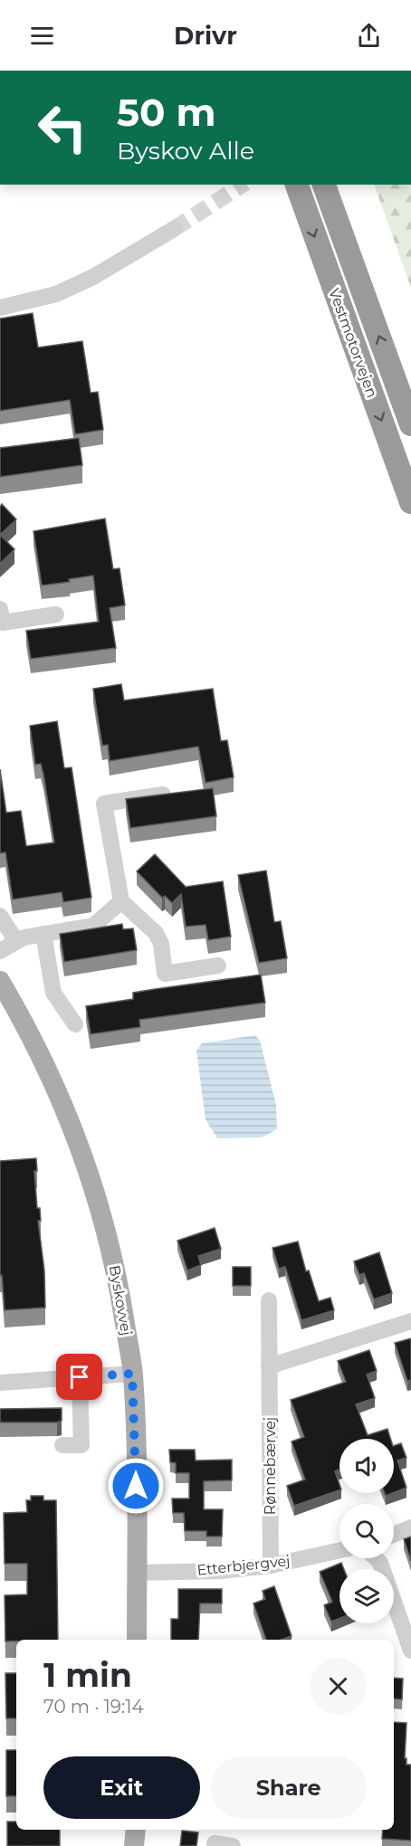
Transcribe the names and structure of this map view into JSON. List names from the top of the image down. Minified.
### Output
{"streets":{"highway":["Vestmotorvejen"],"main road":["Byskovvej"],"street":["Rønnebærvej","Etterbjergvej"]},"crossings":[["Byskovvej","Etterbjergvej"],["Rønnebærvej","Etterbjergvej"]],"page":{"header":"Drivr","turn":["50 m","Byskov Alle"],"heading":["1 min","70 m · 19:14"],"buttons":["Exit","Share"]}}
